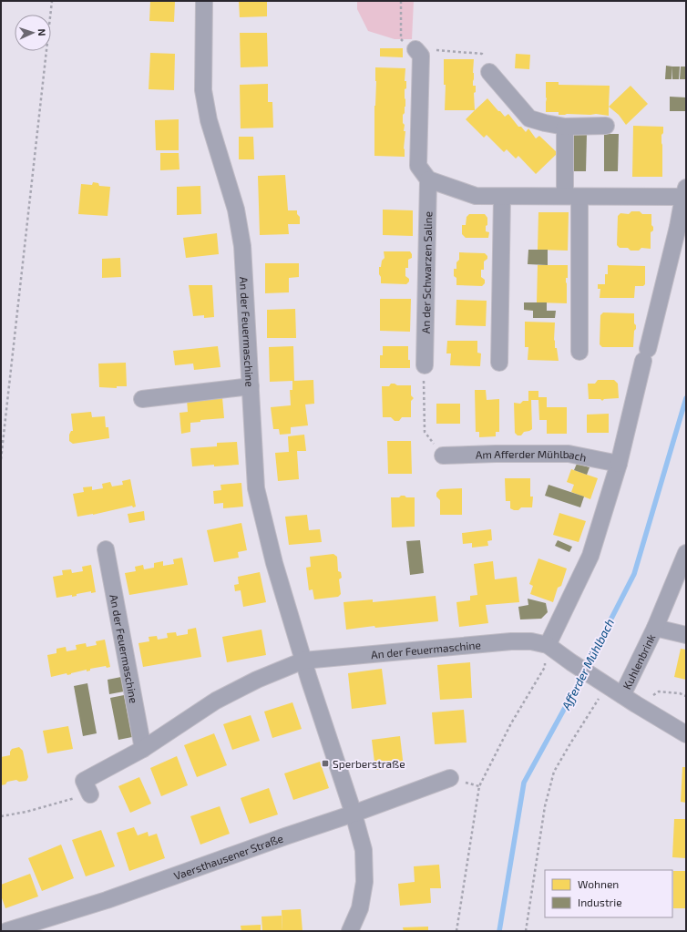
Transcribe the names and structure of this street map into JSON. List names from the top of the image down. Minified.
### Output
{"streets":{"street":["An der Schwarzen Saline","An der Feuermaschine","Am Afferder Mühlbach","Kuhlenbrink","Vaersthausener Straße"]},"crossings":[["An der Feuermaschine","Vaersthausener Straße"]],"water":["Afferder Mühlbach"],"places":{"transit":["Sperberstraße"]},"legend":["Wohnen","Industrie"],"north":"right"}
